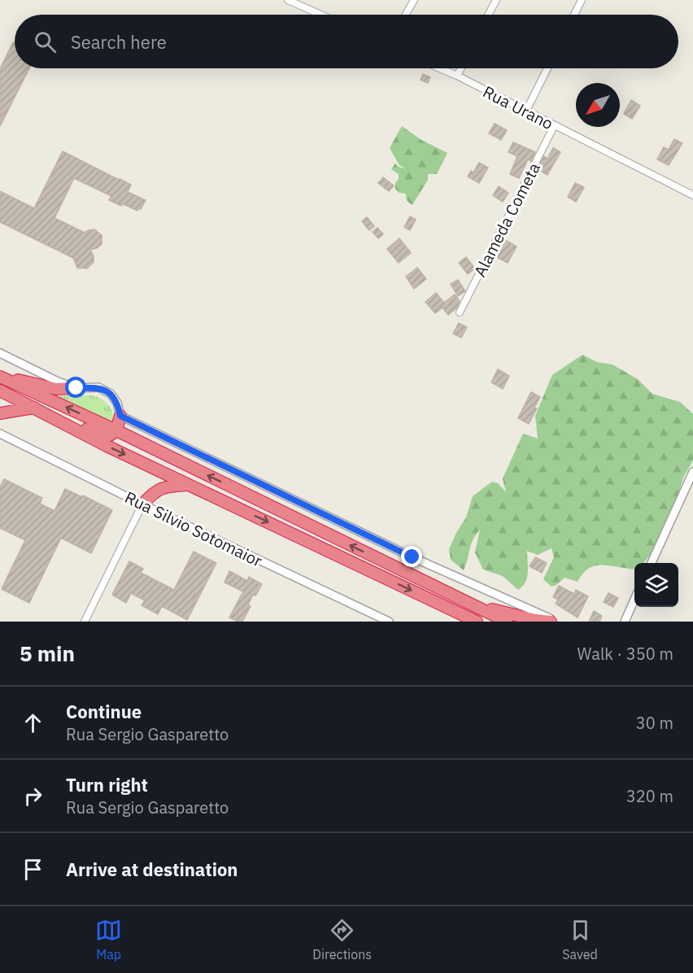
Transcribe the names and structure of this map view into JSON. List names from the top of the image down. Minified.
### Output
{"streets":{"street":["Rua Urano","Alameda Cometa","Rua Silvio Sotomaior"]},"crossings":[["Rua Urano","Alameda Cometa"]],"north":"bottom left","page":{"search":"Search here","heading":["5 min","Walk · 350 m"],"list":[["Continue","Rua Sergio Gasparetto","30 m"],["Turn right","Rua Sergio Gasparetto","320 m"],"Arrive at destination"],"nav":["Map","Directions","Saved"]}}
